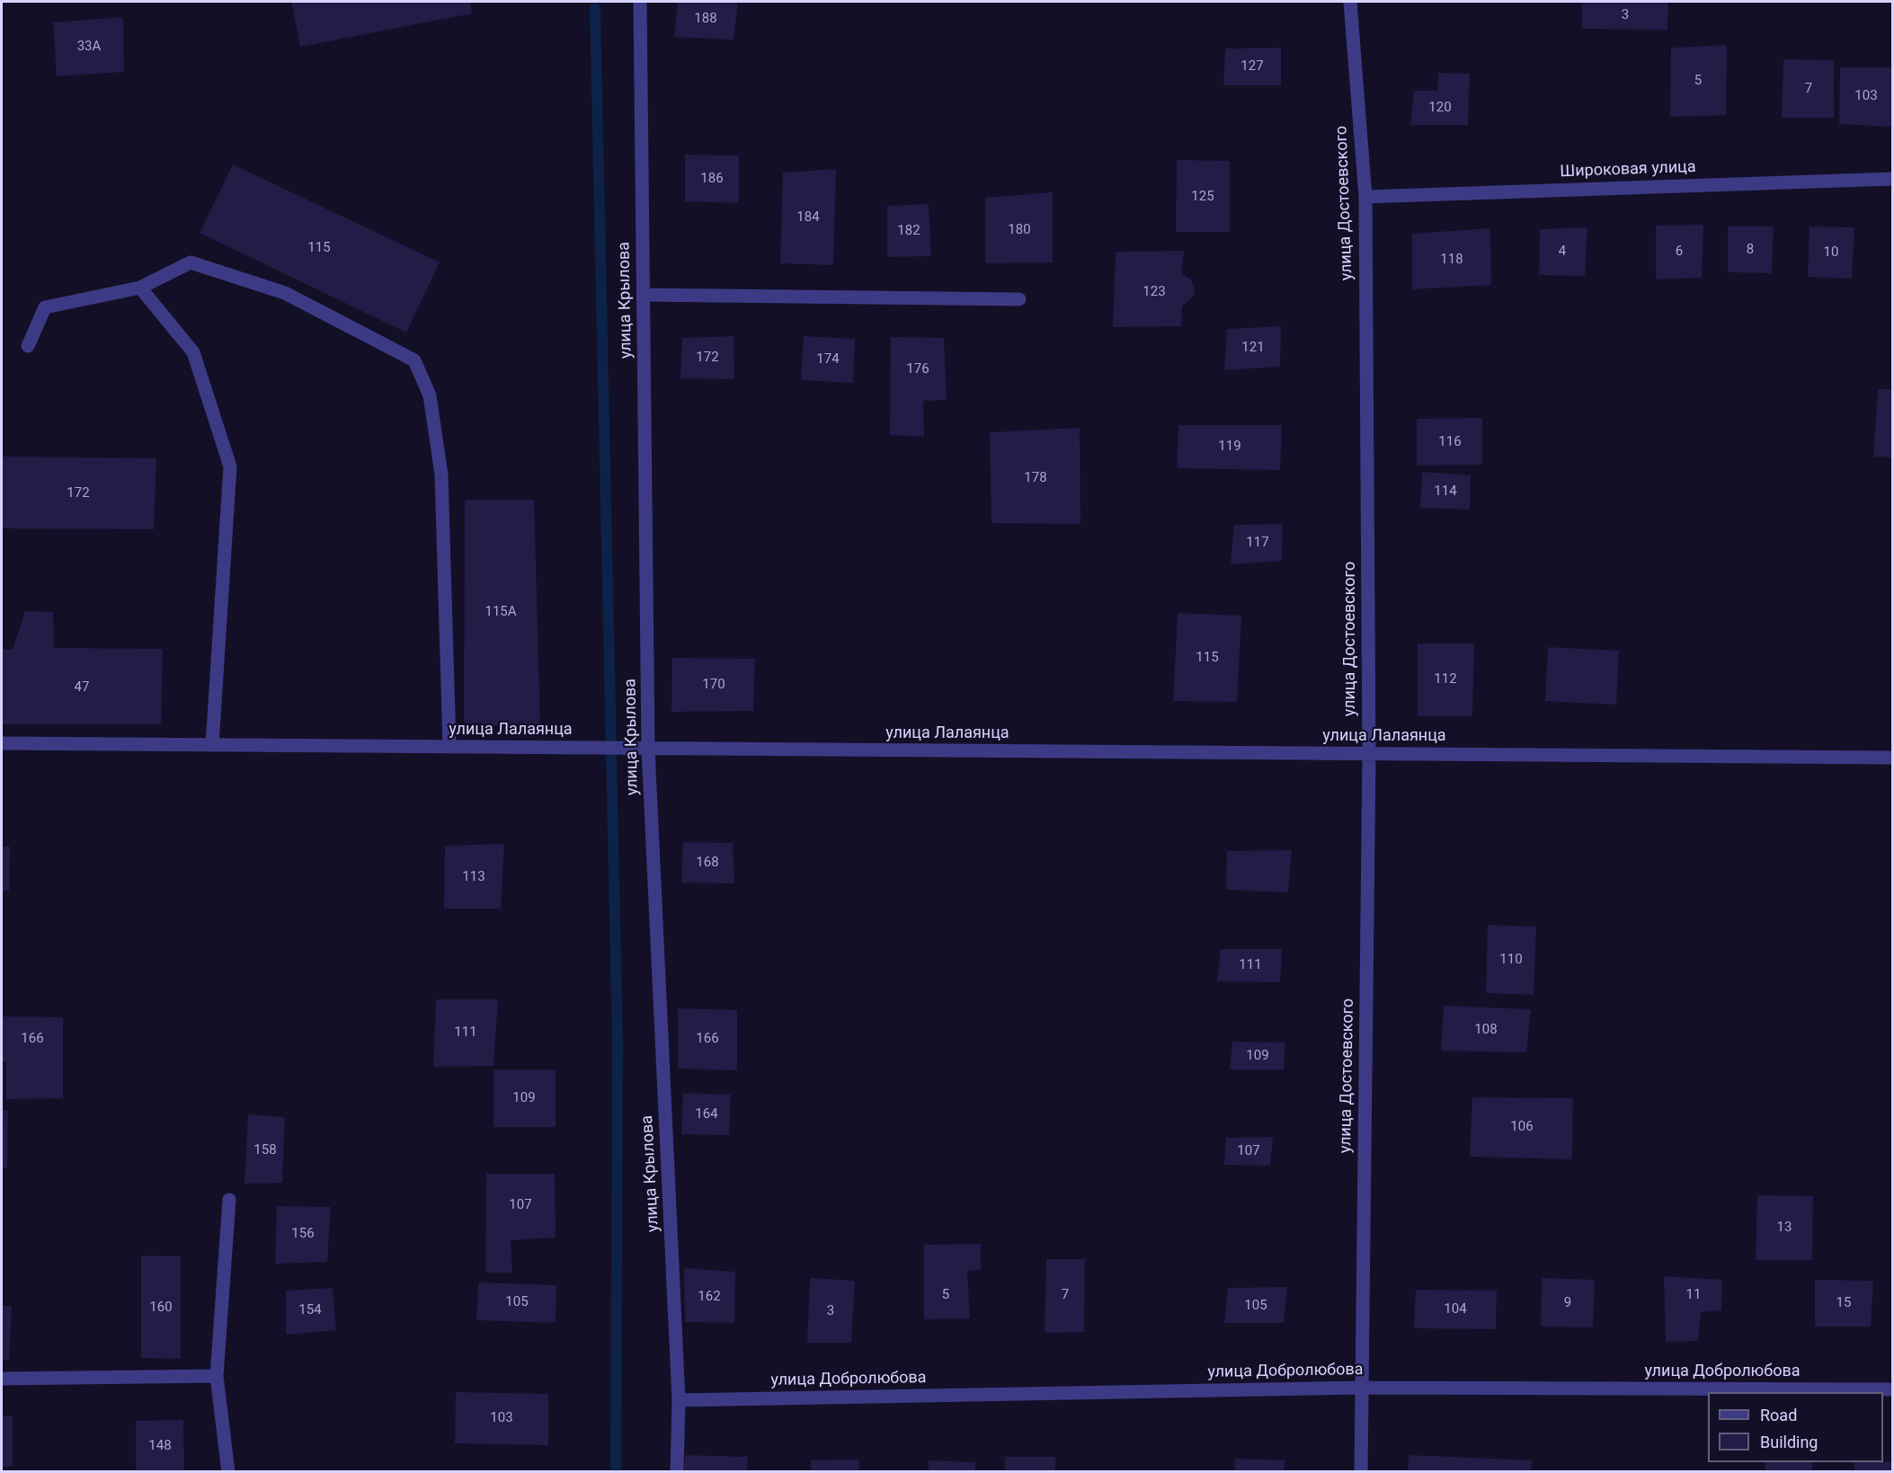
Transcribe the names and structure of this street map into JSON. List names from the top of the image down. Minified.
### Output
{"streets":{"street":["Широковая улица","улица Достоевского","улица Крылова","улица Лалаянца","улица Добролюбова"]},"crossings":[["Широковая улица","улица Достоевского"],["улица Достоевского","улица Лалаянца"],["улица Достоевского","улица Добролюбова"],["улица Крылова","улица Лалаянца"],["улица Крылова","улица Добролюбова"]],"house_numbers":["3","188","33А","127","5","7","103","120","186","125","184","180","182","115","8","4","6","10","118","123","121","172","174","176","116","119","178","114","172","117","115А","115","112","170","47","168","113","110","111","108","111","166","166","109","109","164","106","158","107","107","13","156","5","7","11","162","105","9","15","105","160","104","154","3","103","148"],"legend":["Road","Building"]}
